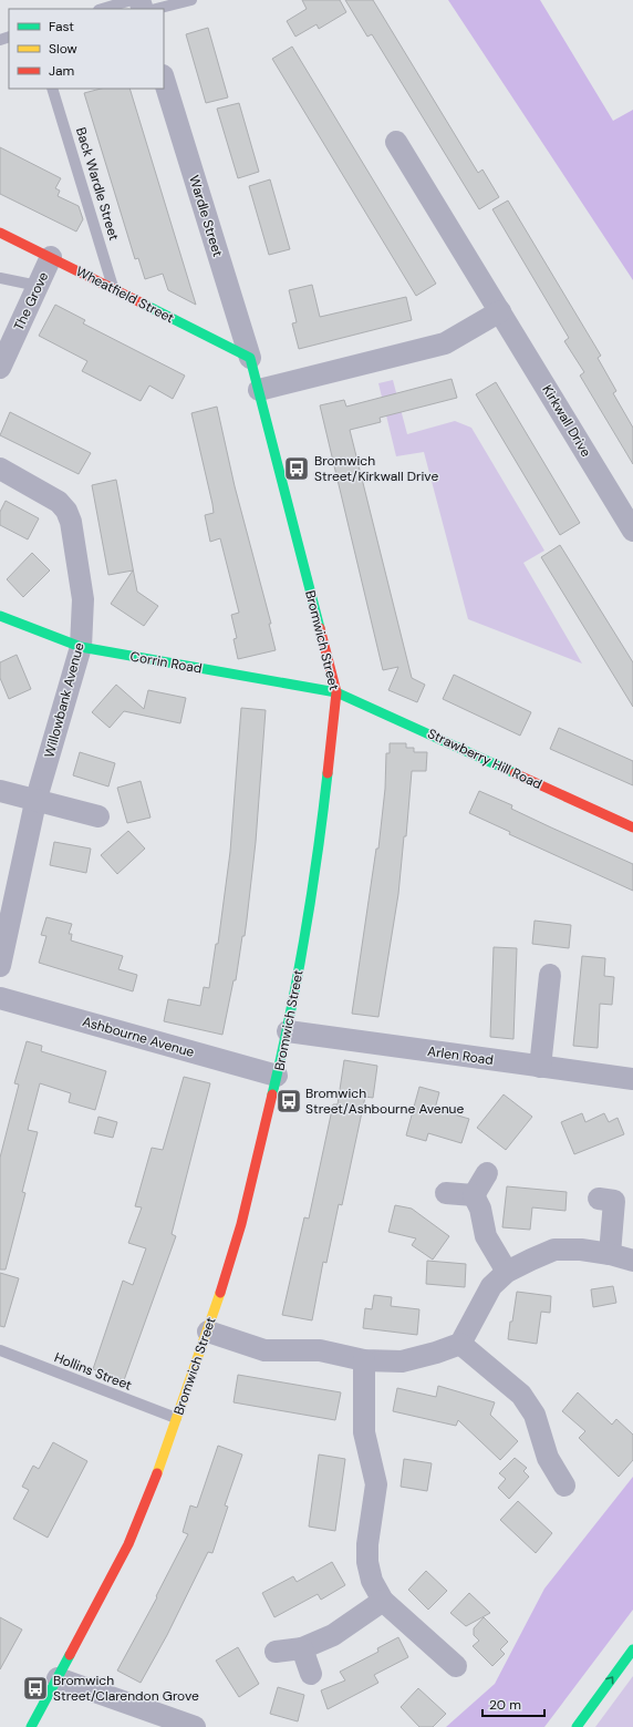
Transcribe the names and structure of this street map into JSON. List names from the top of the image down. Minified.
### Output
{"streets":{"main road":["Wheatfield Street","Bromwich Street","Corrin Road","Strawberry Hill Road"],"street":["Wardle Street","The Grove","Kirkwall Drive","Willowbank Avenue","Ashbourne Avenue","Arlen Road"],"lane":["Back Wardle Street","Hollins Street"]},"crossings":[["Back Wardle Street","Wheatfield Street"],["Wardle Street","Wheatfield Street"],["Wardle Street","Bromwich Street"],["Wheatfield Street","The Grove"],["Wheatfield Street","Bromwich Street"],["Bromwich Street","Corrin Road"],["Bromwich Street","Strawberry Hill Road"],["Bromwich Street","Ashbourne Avenue"],["Bromwich Street","Arlen Road"],["Bromwich Street","Hollins Street"],["Corrin Road","Willowbank Avenue"],["Corrin Road","Strawberry Hill Road"]],"places":{"bus stop":["Bromwich Street/Kirkwall Drive","Bromwich Street/Ashbourne Avenue","Bromwich Street/Clarendon Grove"]},"legend":["Fast","Slow","Jam"],"scale_bar":"20 m"}
